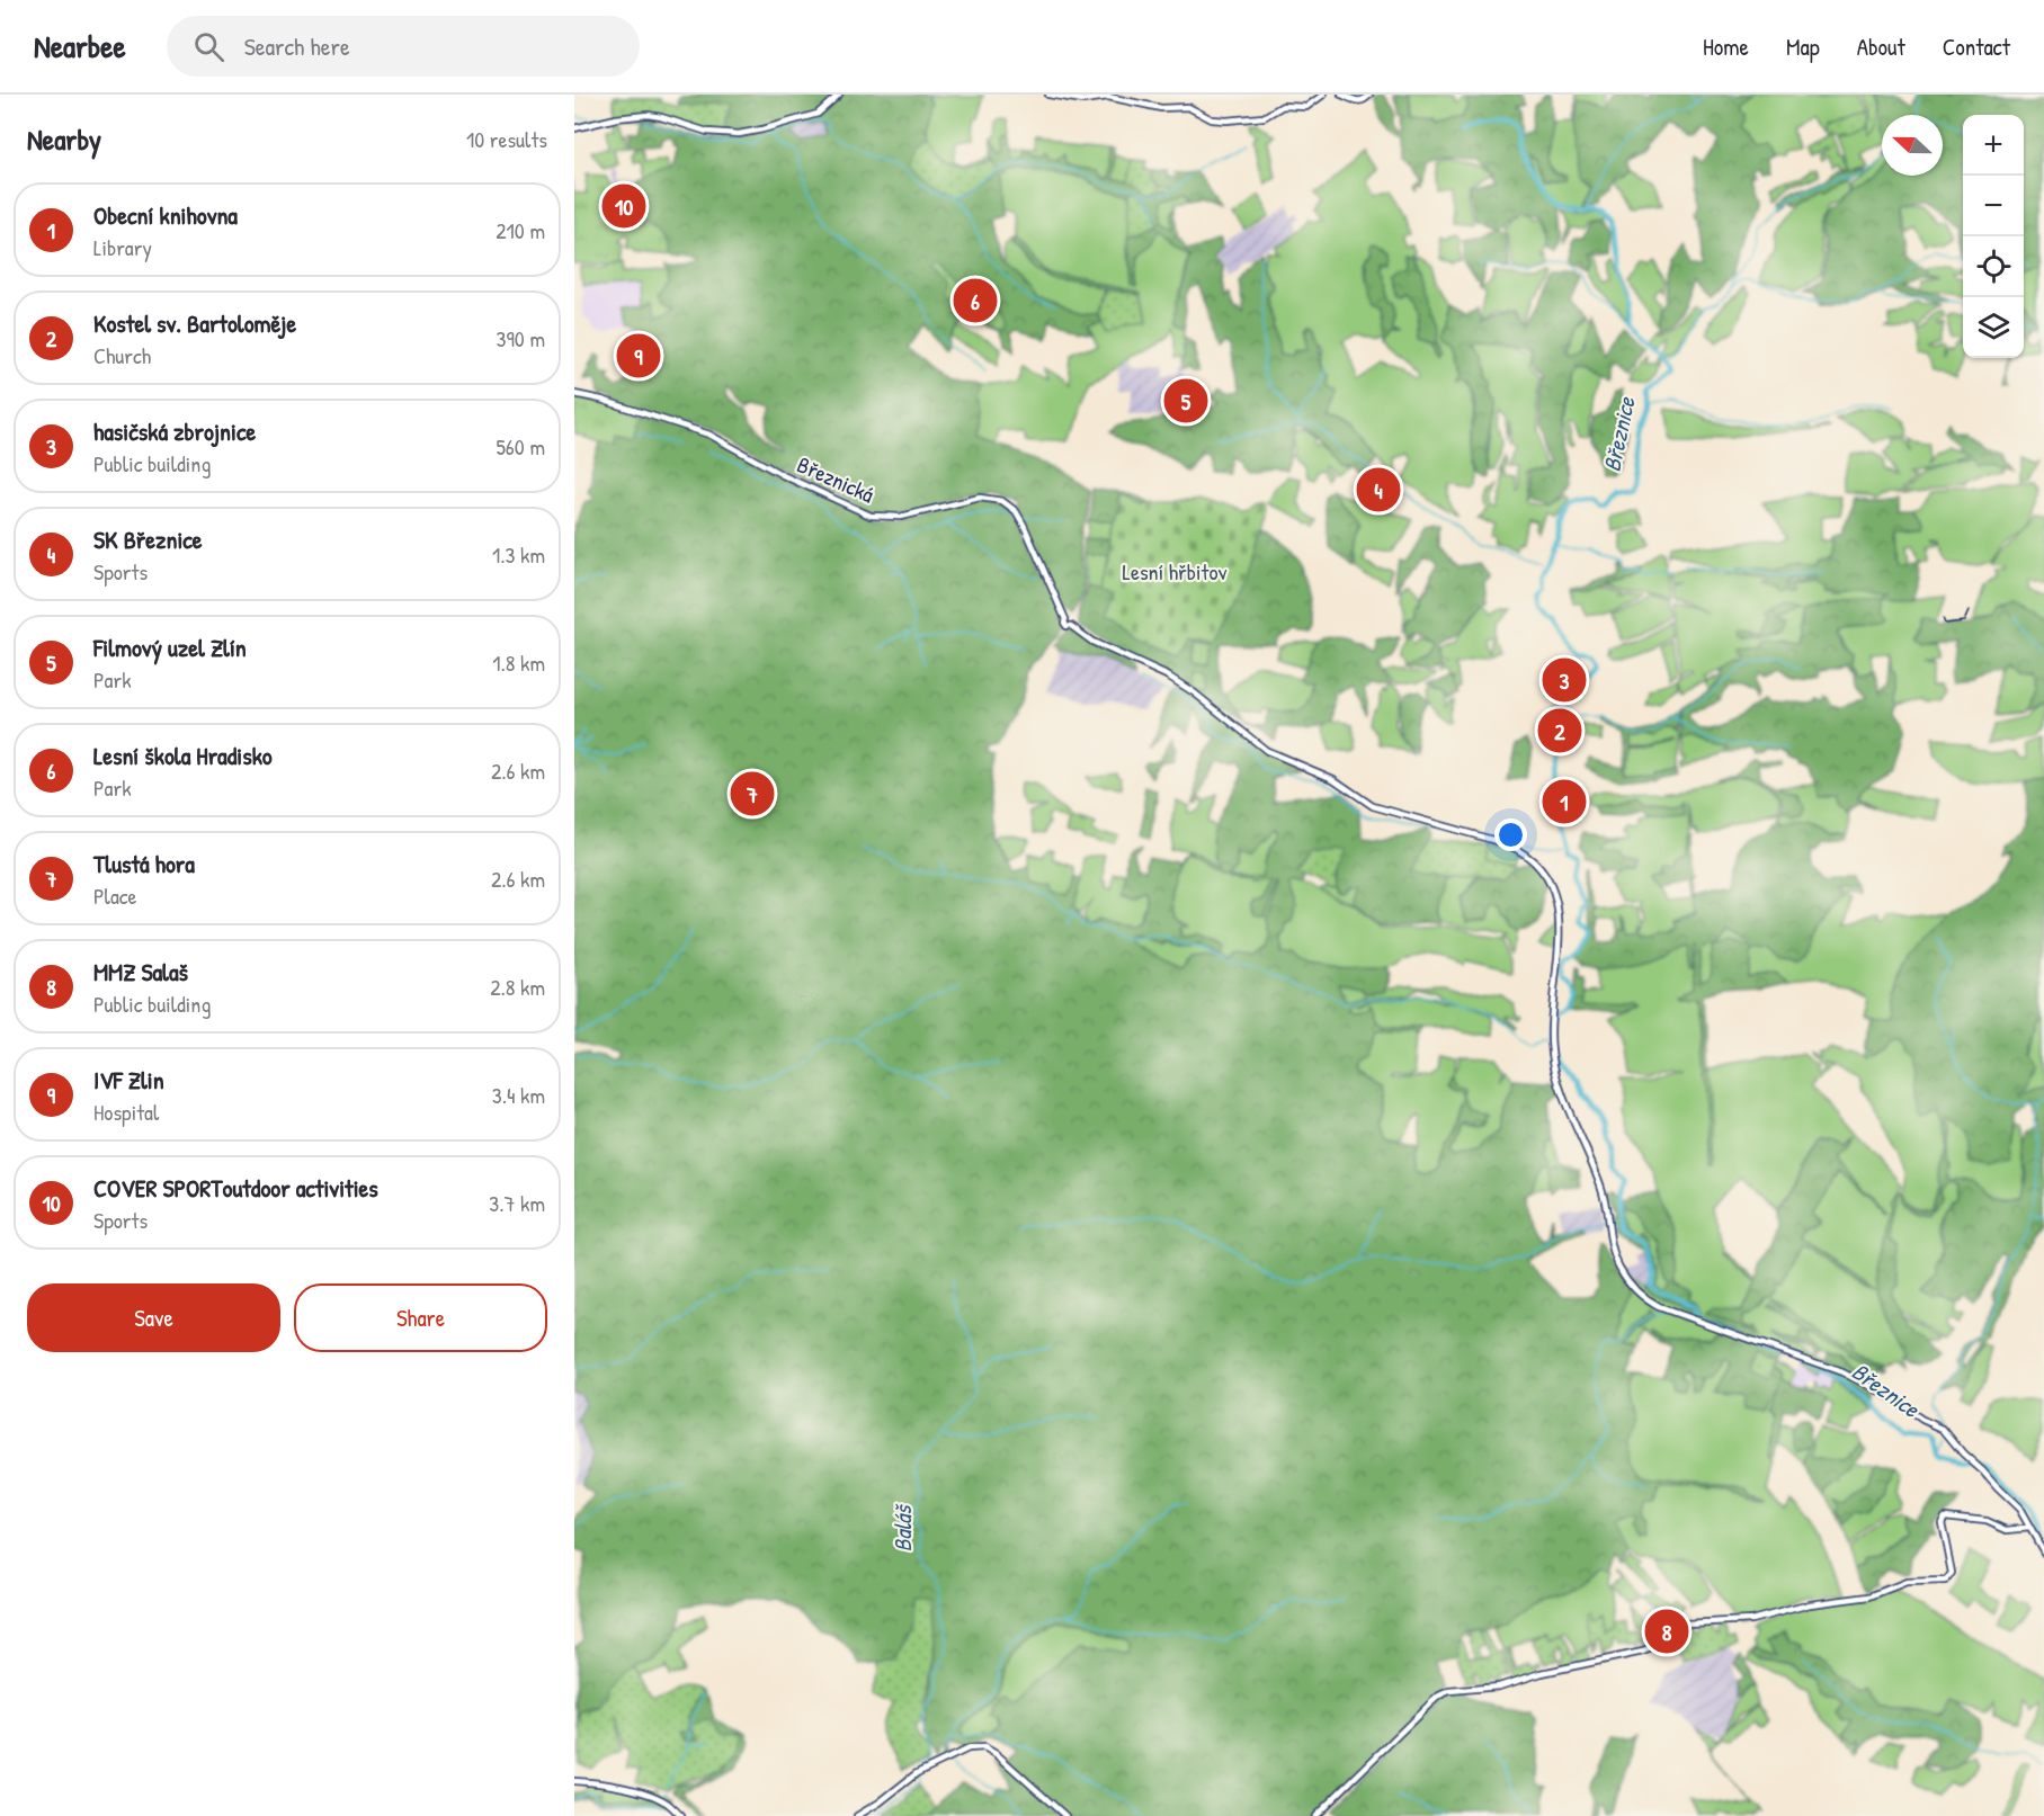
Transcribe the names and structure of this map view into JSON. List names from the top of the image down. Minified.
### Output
{"streets":{"main road":["Březnická"]},"water":["Březnice","Baláš"],"parks":["Lesní hřbitov"],"north":"left","page":{"header":"Nearbee","search":"Search here","nav":["Home","Map","About","Contact"],"heading":["Nearby","10 results"],"map_buttons":["+","−"],"pins":["10","6","9","5","4","3","2","7","1","8"],"list":[{"mark":"1","name":"Obecní knihovna","note":"Library","value":"210 m"},{"mark":"2","name":"Kostel sv. Bartoloměje","note":"Church","value":"390 m"},{"mark":"3","name":"hasičská zbrojnice","note":"Public building","value":"560 m"},{"mark":"4","name":"SK Březnice","note":"Sports","value":"1.3 km"},{"mark":"5","name":"Filmový uzel Zlín","note":"Park","value":"1.8 km"},{"mark":"6","name":"Lesní škola Hradisko","note":"Park","value":"2.6 km"},{"mark":"7","name":"Tlustá hora","note":"Place","value":"2.6 km"},{"mark":"8","name":"MMZ Salaš","note":"Public building","value":"2.8 km"},{"mark":"9","name":"IVF Zlin","note":"Hospital","value":"3.4 km"},{"mark":"10","name":"COVER SPORToutdoor activities","note":"Sports","value":"3.7 km"}],"buttons":["Save","Share"]}}
